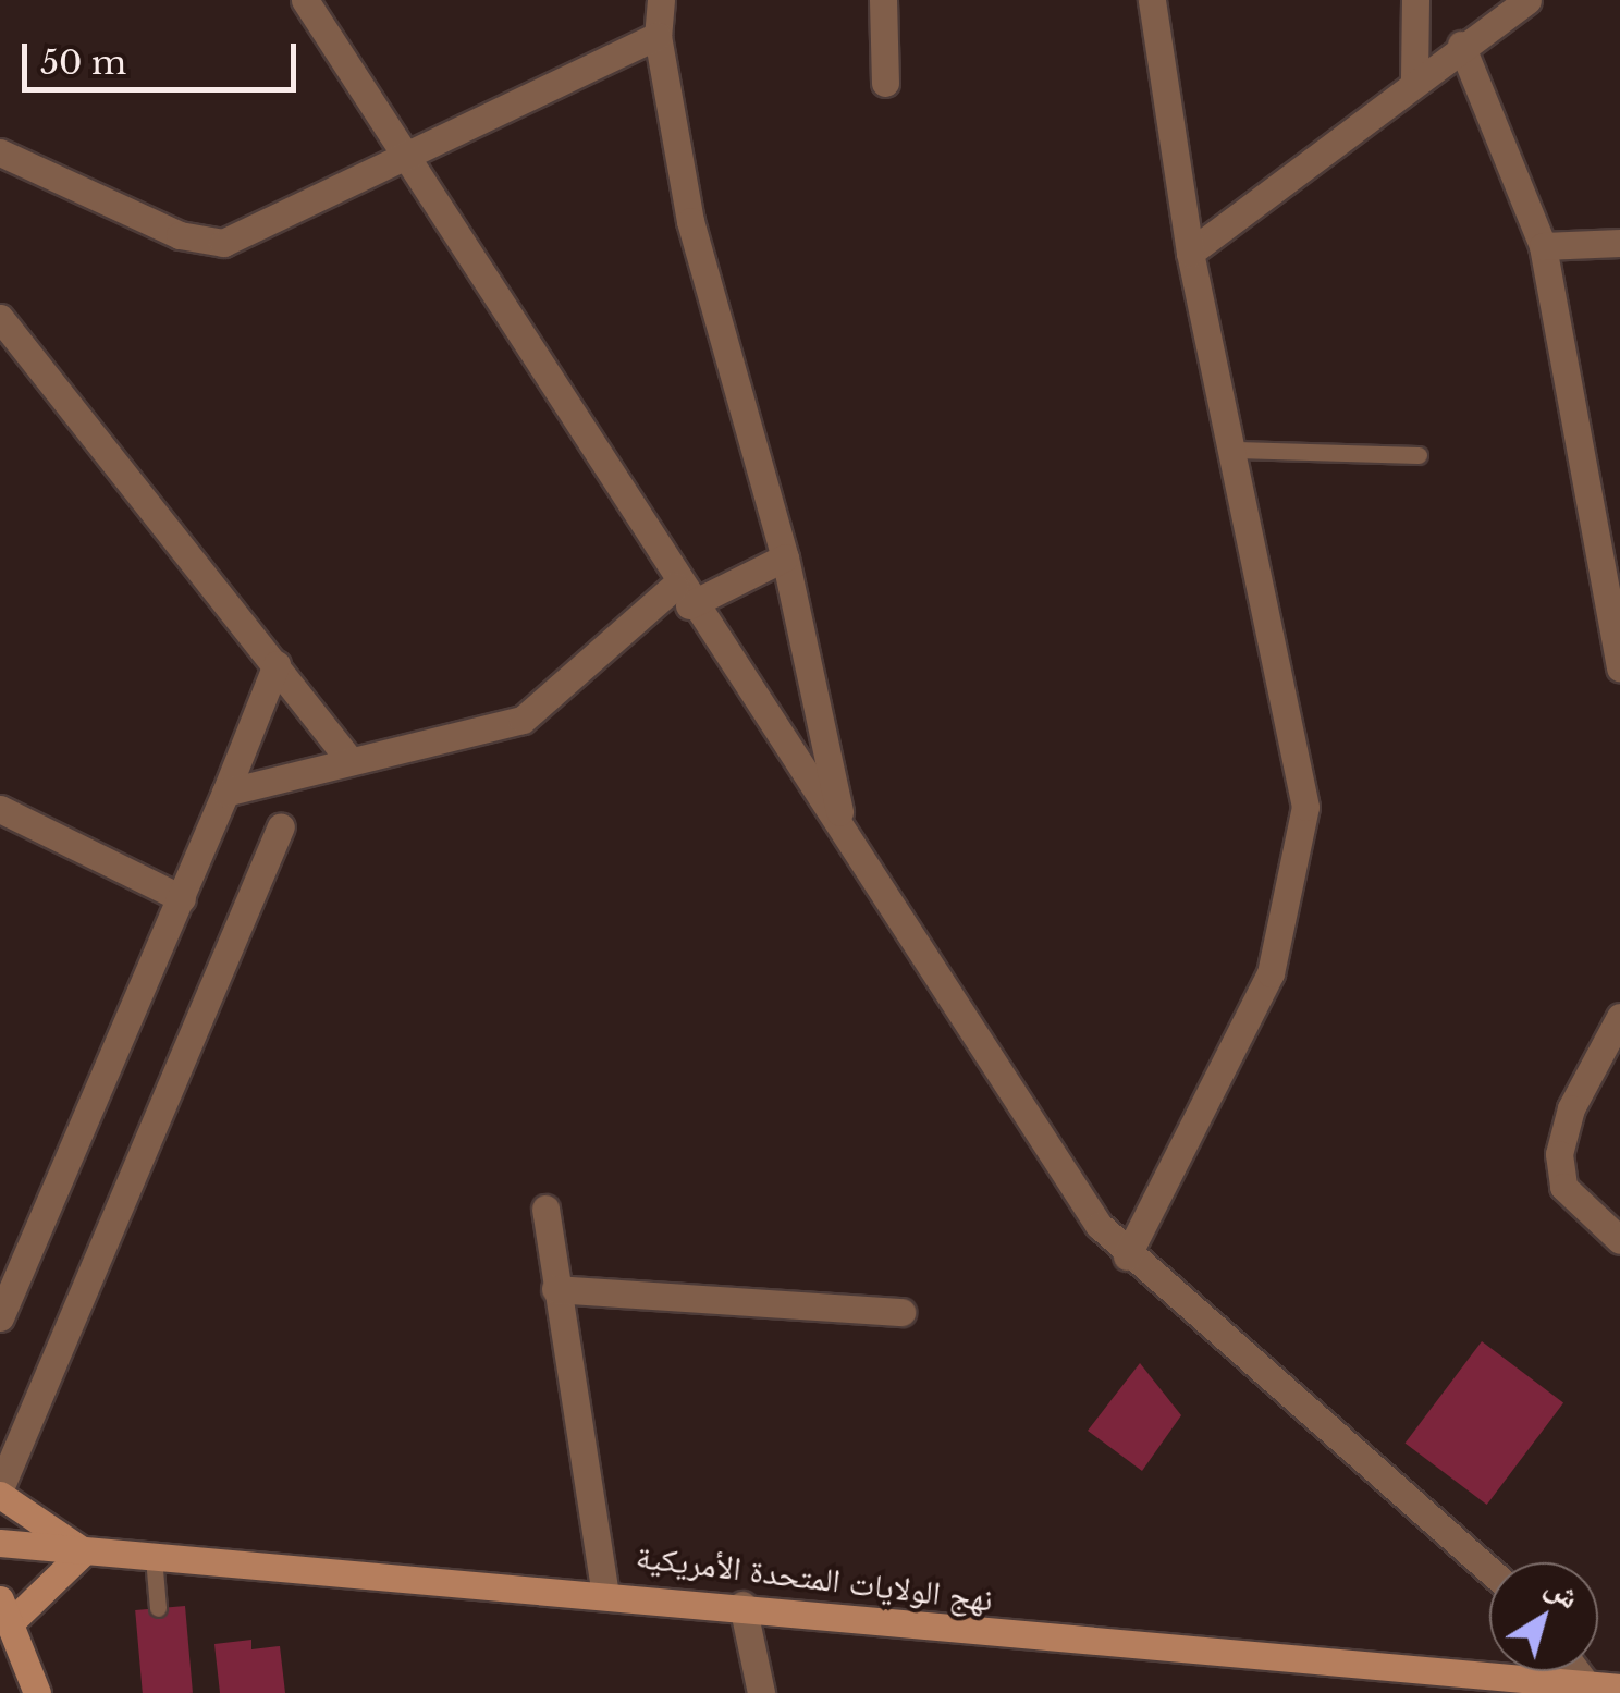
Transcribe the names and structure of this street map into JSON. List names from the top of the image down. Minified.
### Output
{"streets":{"street":["نهج الولايات المتحدة الأمريكية"]},"scale_bar":"50 m","north":"top right"}
